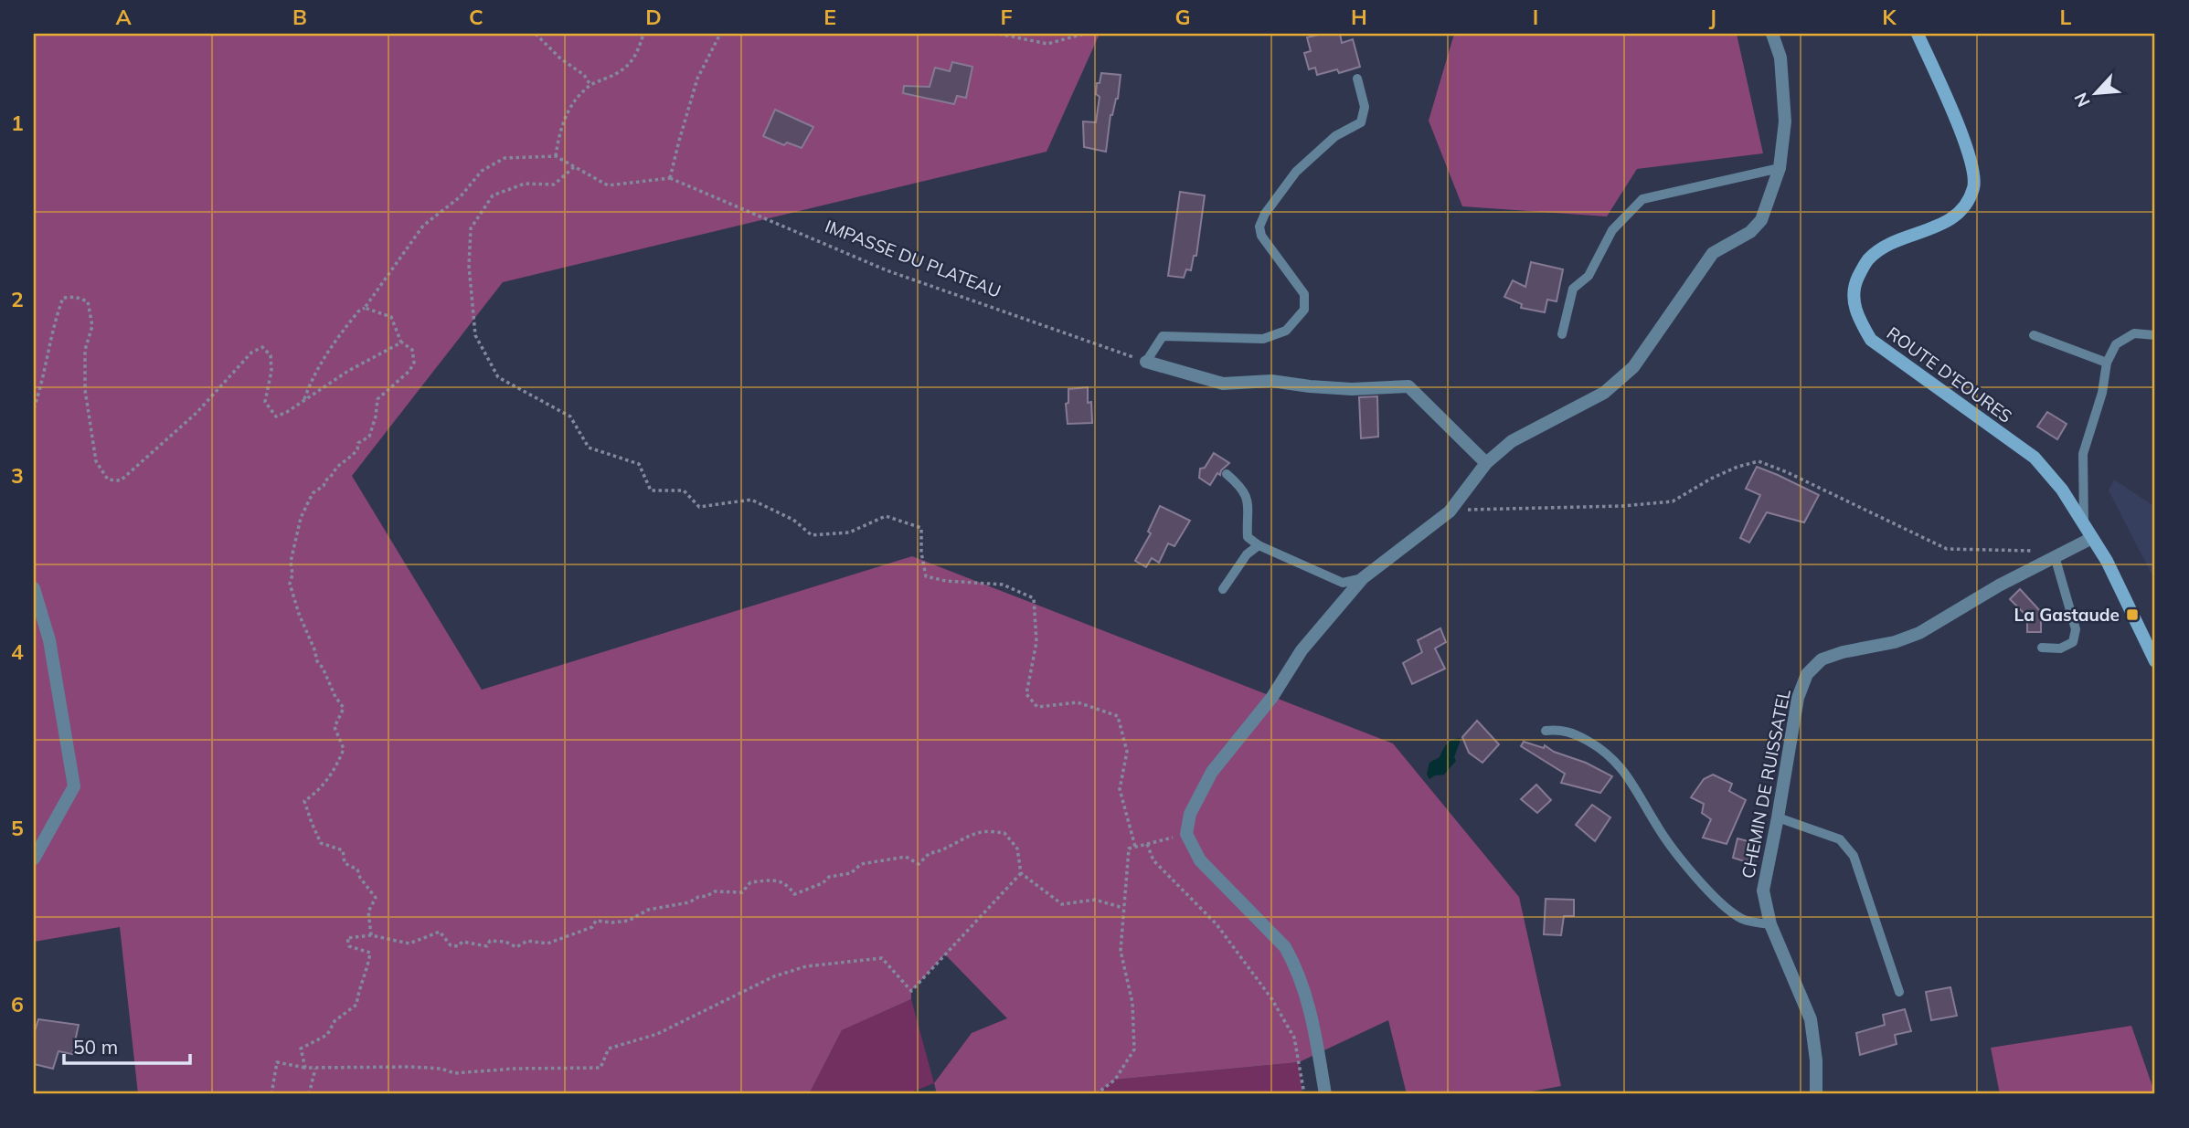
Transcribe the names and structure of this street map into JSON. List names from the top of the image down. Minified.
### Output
{"streets":{"street":["ROUTE D'EOURES","CHEMIN DE RUISSATEL"],"path":["IMPASSE DU PLATEAU"]},"crossings":[["ROUTE D'EOURES","CHEMIN DE RUISSATEL"]],"places":{"transit":["La Gastaude"]},"scale_bar":"50 m","north":"bottom left","grid":{"columns":["A","B","C","D","E","F","G","H","I","J","K","L"],"rows":["1","2","3","4","5","6"]}}
